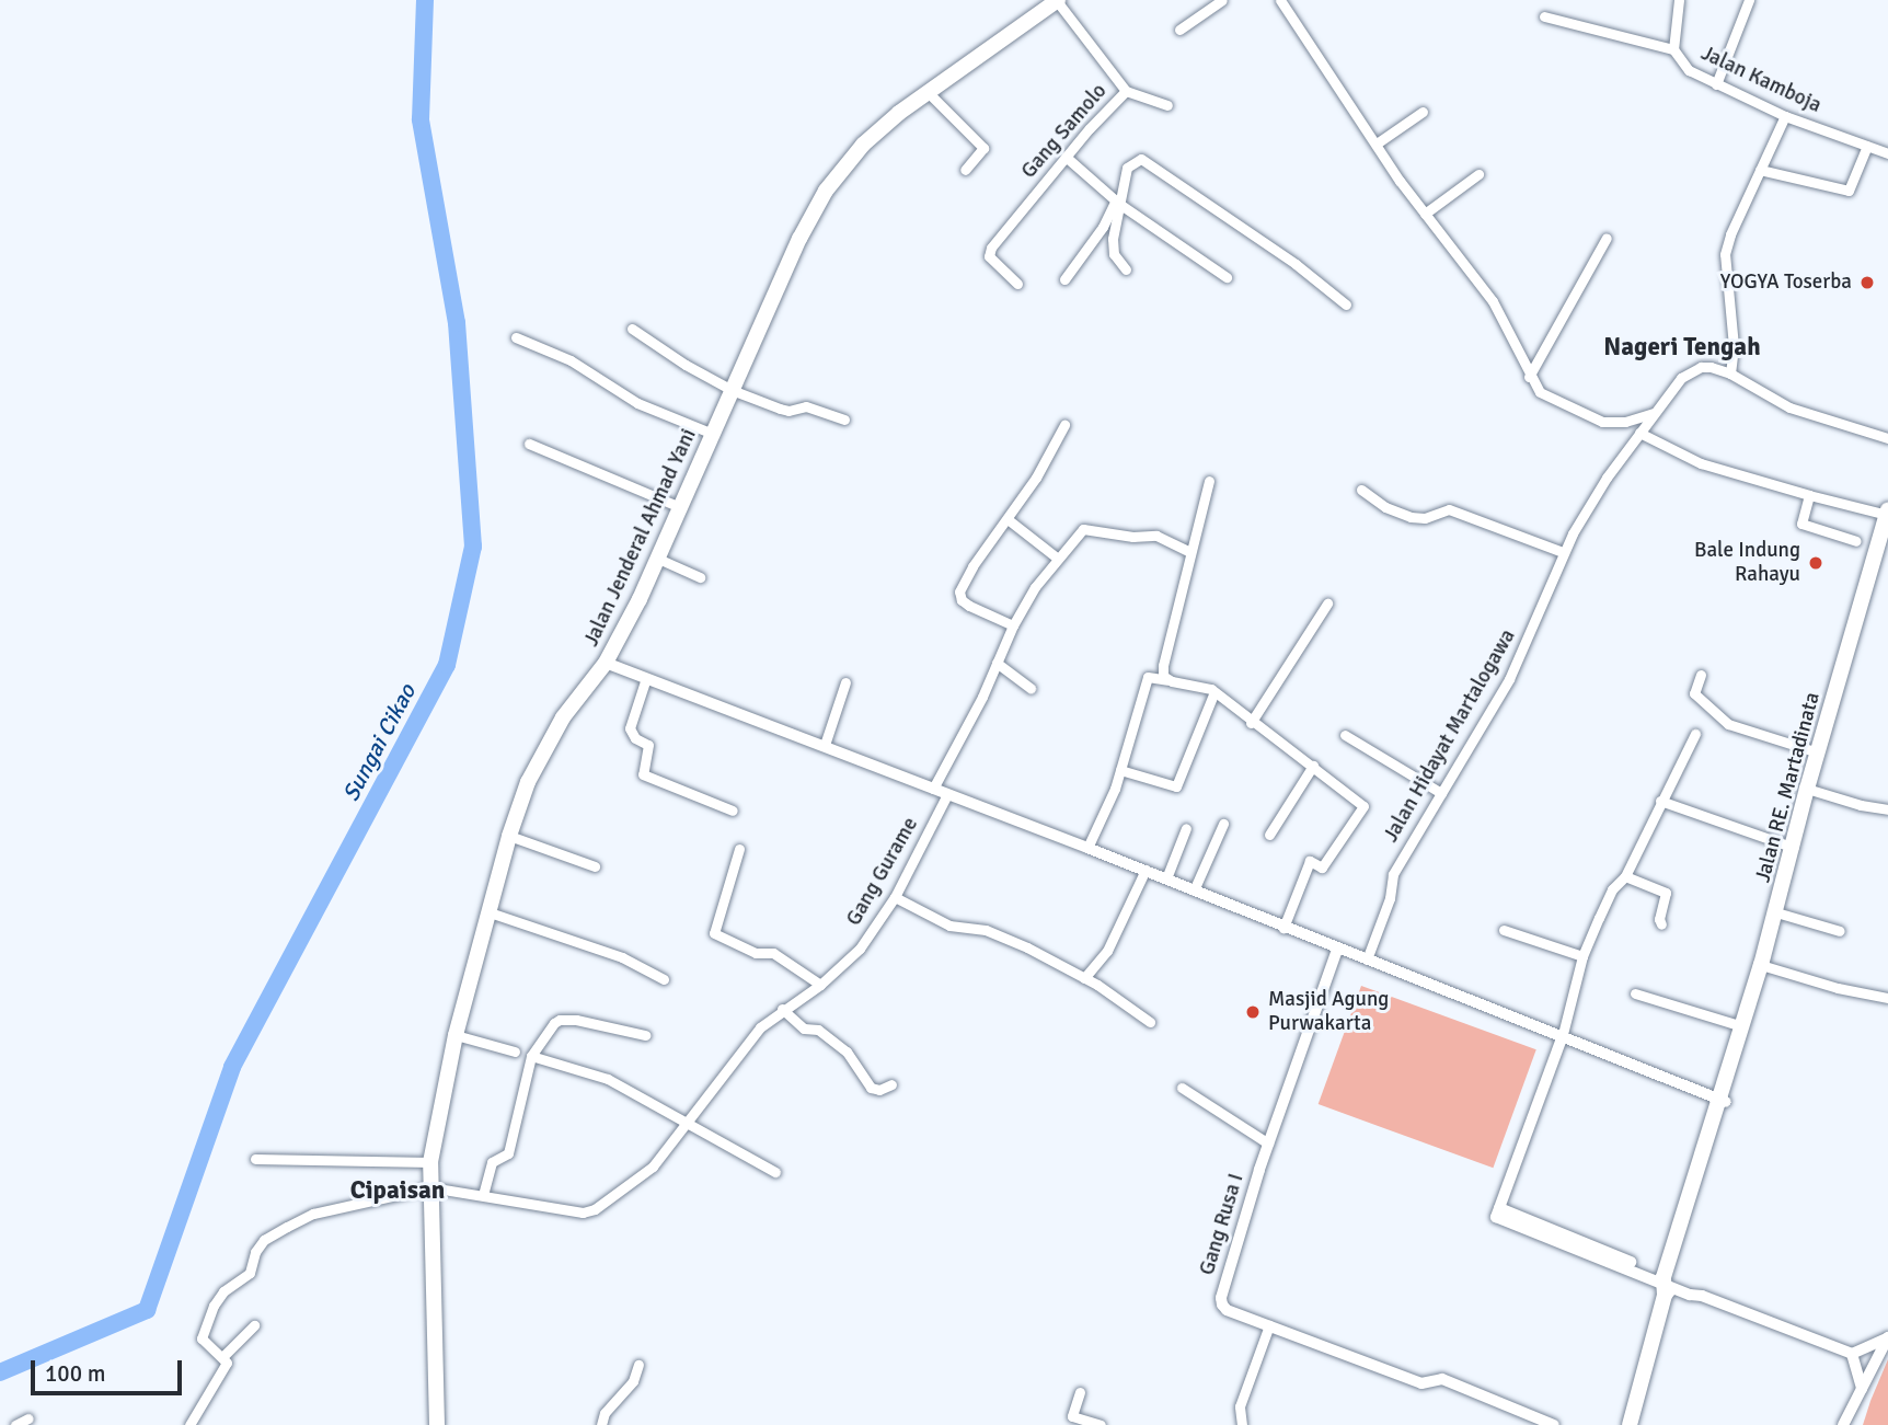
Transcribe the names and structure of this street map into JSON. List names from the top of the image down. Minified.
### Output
{"streets":{"highway":["Jalan Jenderal Ahmad Yani","Jalan RE. Martadinata"],"street":["Jalan Kamboja","Gang Samolo","Jalan Hidayat Martalogawa","Gang Gurame","Gang Rusa I"]},"crossings":[["Gang Samolo","Jalan Jenderal Ahmad Yani"],["Jalan Jenderal Ahmad Yani","Gang Gurame"]],"districts":["Nageri Tengah","Cipaisan"],"water":["Sungai Cikao"],"places":["YOGYA Toserba","Bale Indung Rahayu","Masjid Agung Purwakarta"],"scale_bar":"100 m"}
